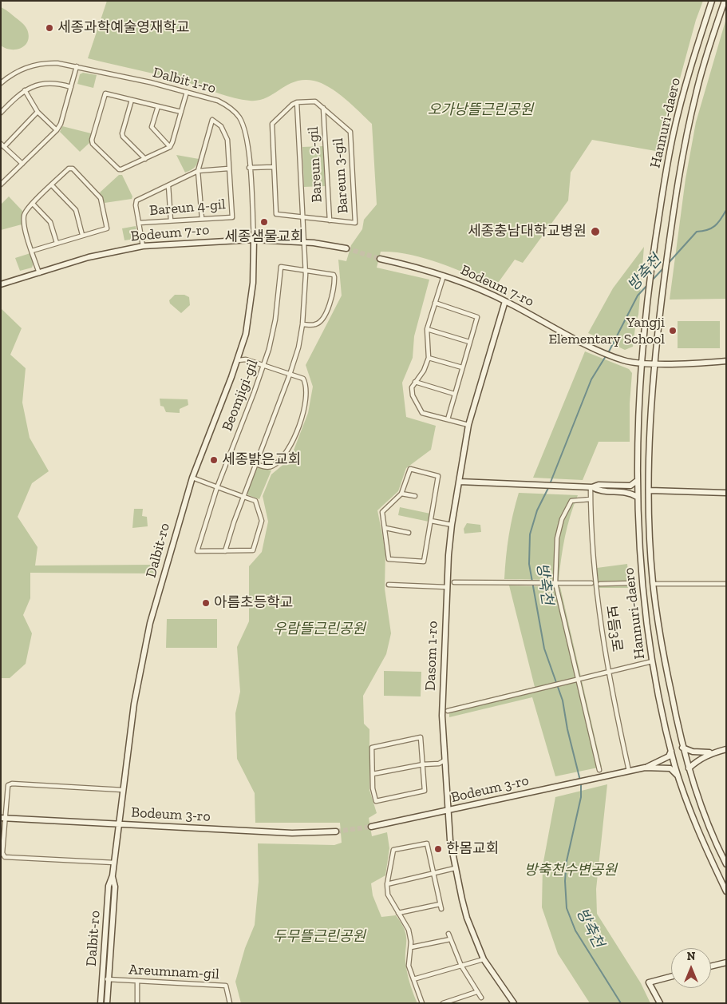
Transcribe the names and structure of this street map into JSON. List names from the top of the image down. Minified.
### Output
{"streets":{"street":["Dalbit 1-ro","Hannuri-daero","Bareun 2-gil","Bareun 3-gil","Bareun 4-gil","Bodeum 7-ro","Beomjigi-gil","Dalbit-ro","보듬3로","Dasom 1-ro","Bodeum 3-ro","Areumnam-gil"]},"crossings":[["Dalbit 1-ro","Bodeum 7-ro"],["Dalbit 1-ro","Dalbit-ro"],["Hannuri-daero","Bodeum 7-ro"],["Bareun 2-gil","Bareun 3-gil"],["Bareun 4-gil","Bodeum 7-ro"],["Bodeum 7-ro","Dalbit-ro"],["Bodeum 7-ro","Dasom 1-ro"],["Dalbit-ro","Bodeum 3-ro"],["Dalbit-ro","Areumnam-gil"],["보듬3로","Bodeum 3-ro"],["Dasom 1-ro","Bodeum 3-ro"]],"water":["방축천"],"parks":["오가낭뜰근린공원","우람뜰근린공원","방축천수변공원","두무뜰근린공원"],"places":["세종과학예술영재학교","세종샘물교회","세종충남대학교병원","Yangji Elementary School","세종밝은교회","아름초등학교","한몸교회"],"north":"top"}
